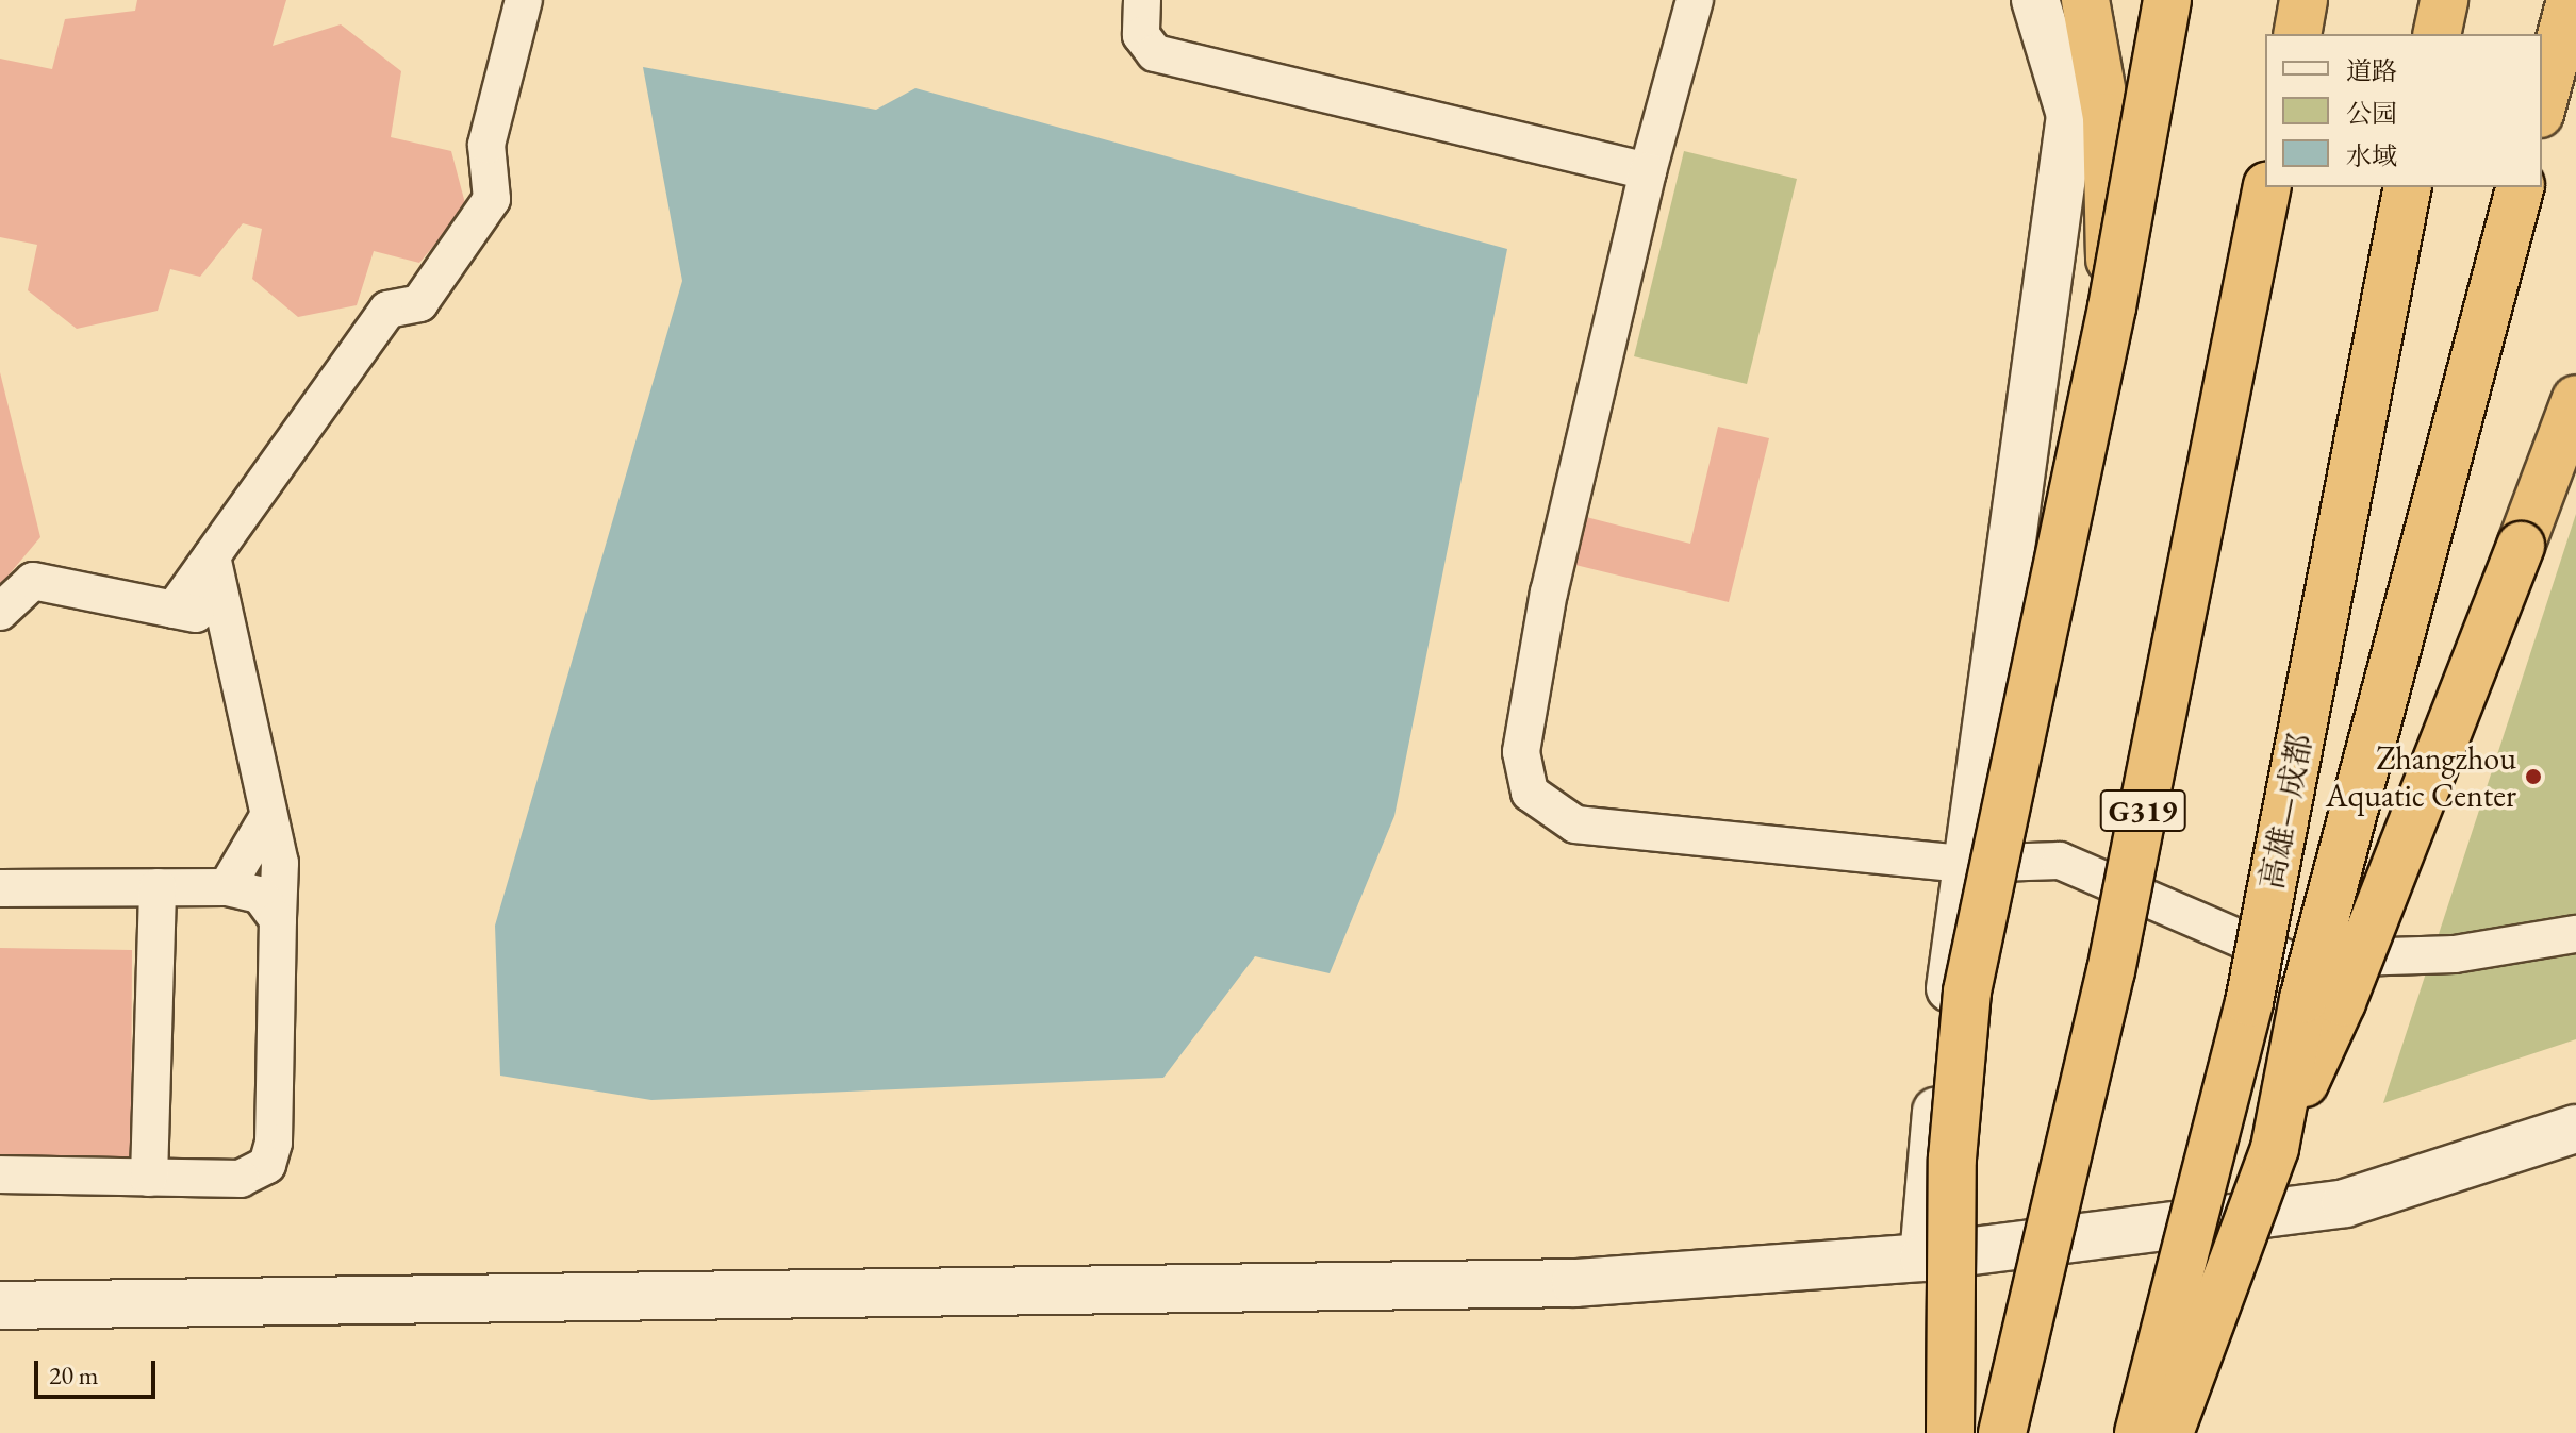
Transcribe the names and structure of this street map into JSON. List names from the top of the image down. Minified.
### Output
{"streets":{"highway":["G319","高雄—成都"]},"places":["Zhangzhou Aquatic Center"],"legend":["道路","公园","水域"],"scale_bar":"20 m"}
